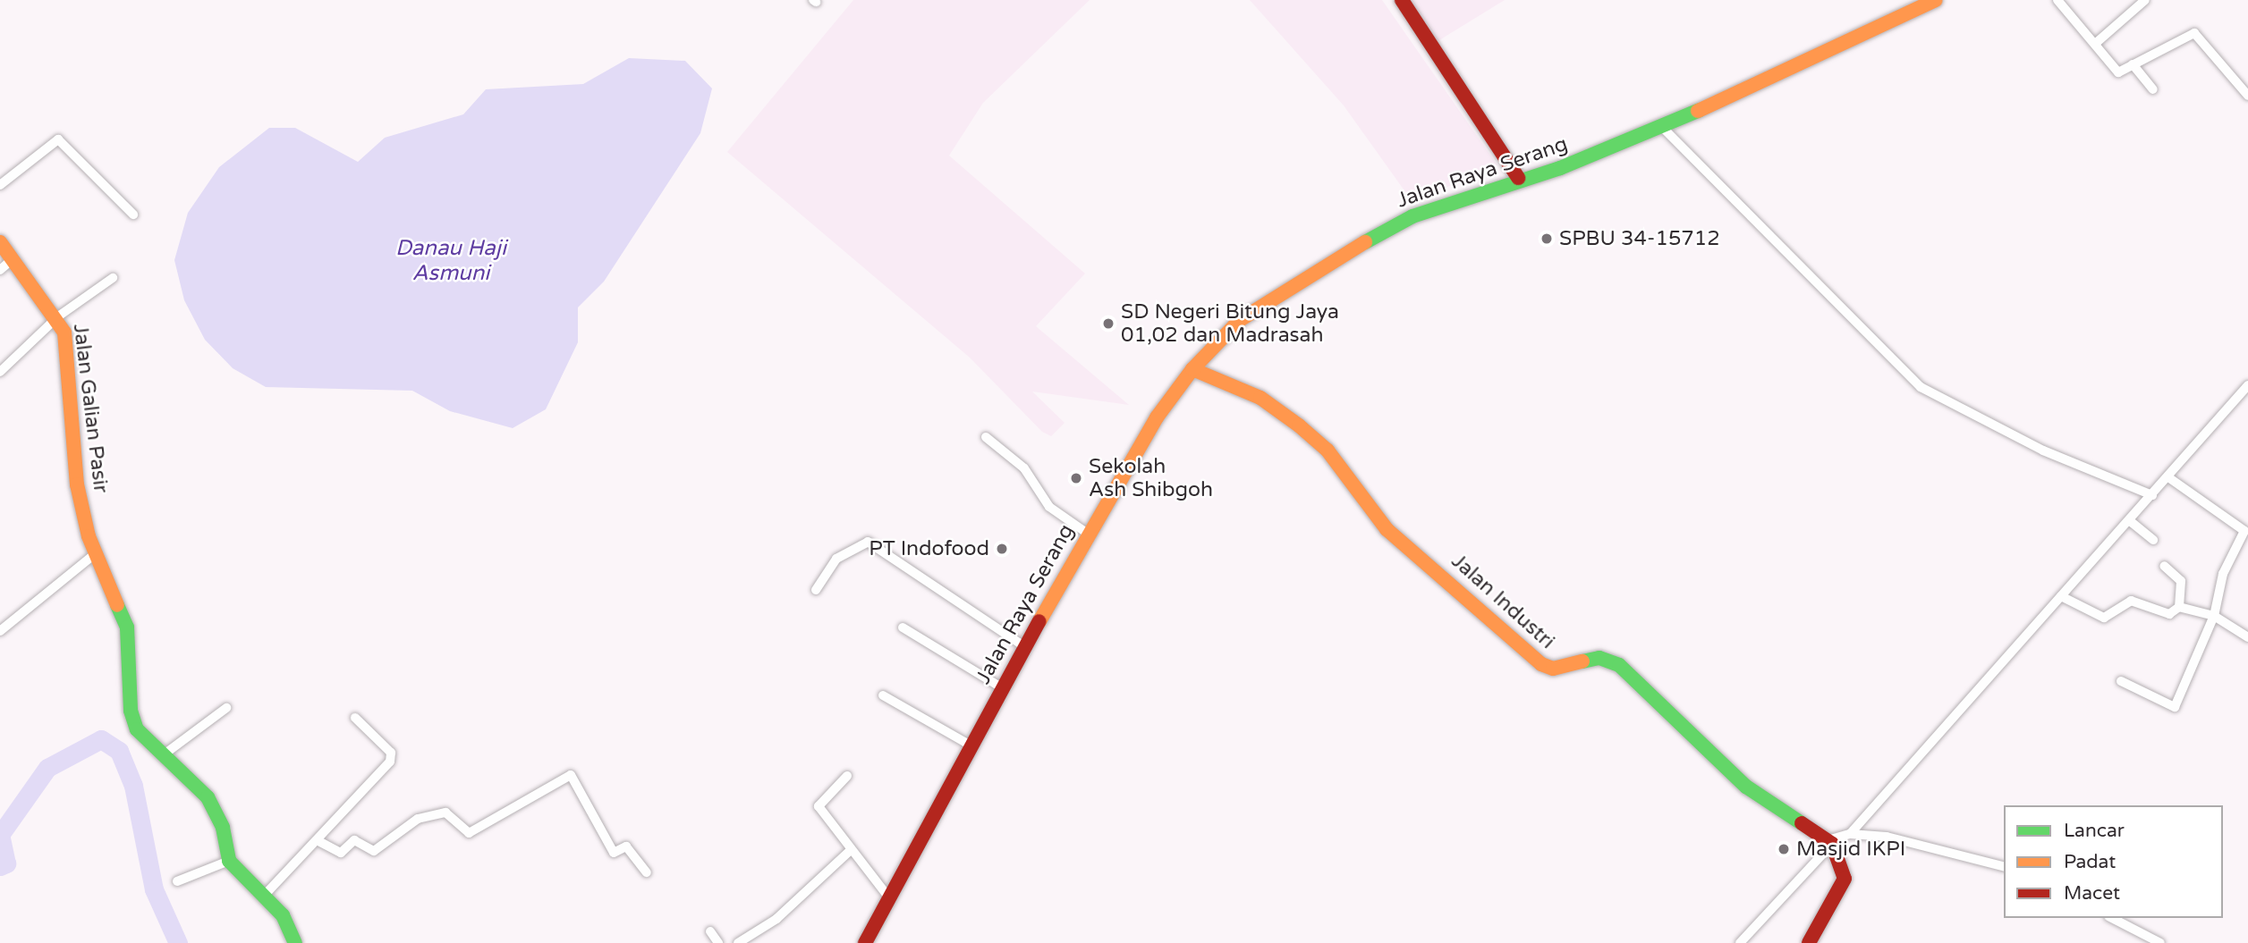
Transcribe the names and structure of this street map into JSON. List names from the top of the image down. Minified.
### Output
{"streets":{"main road":["Jalan Raya Serang","Jalan Galian Pasir","Jalan Industri"]},"crossings":[["Jalan Raya Serang","Jalan Industri"]],"water":["Danau Haji Asmuni"],"places":["SPBU 34-15712","SD Negeri Bitung Jaya 01,02 dan Madrasah","Sekolah Ash Shibgoh","PT Indofood","Masjid IKPI"],"legend":["Lancar","Padat","Macet"]}
